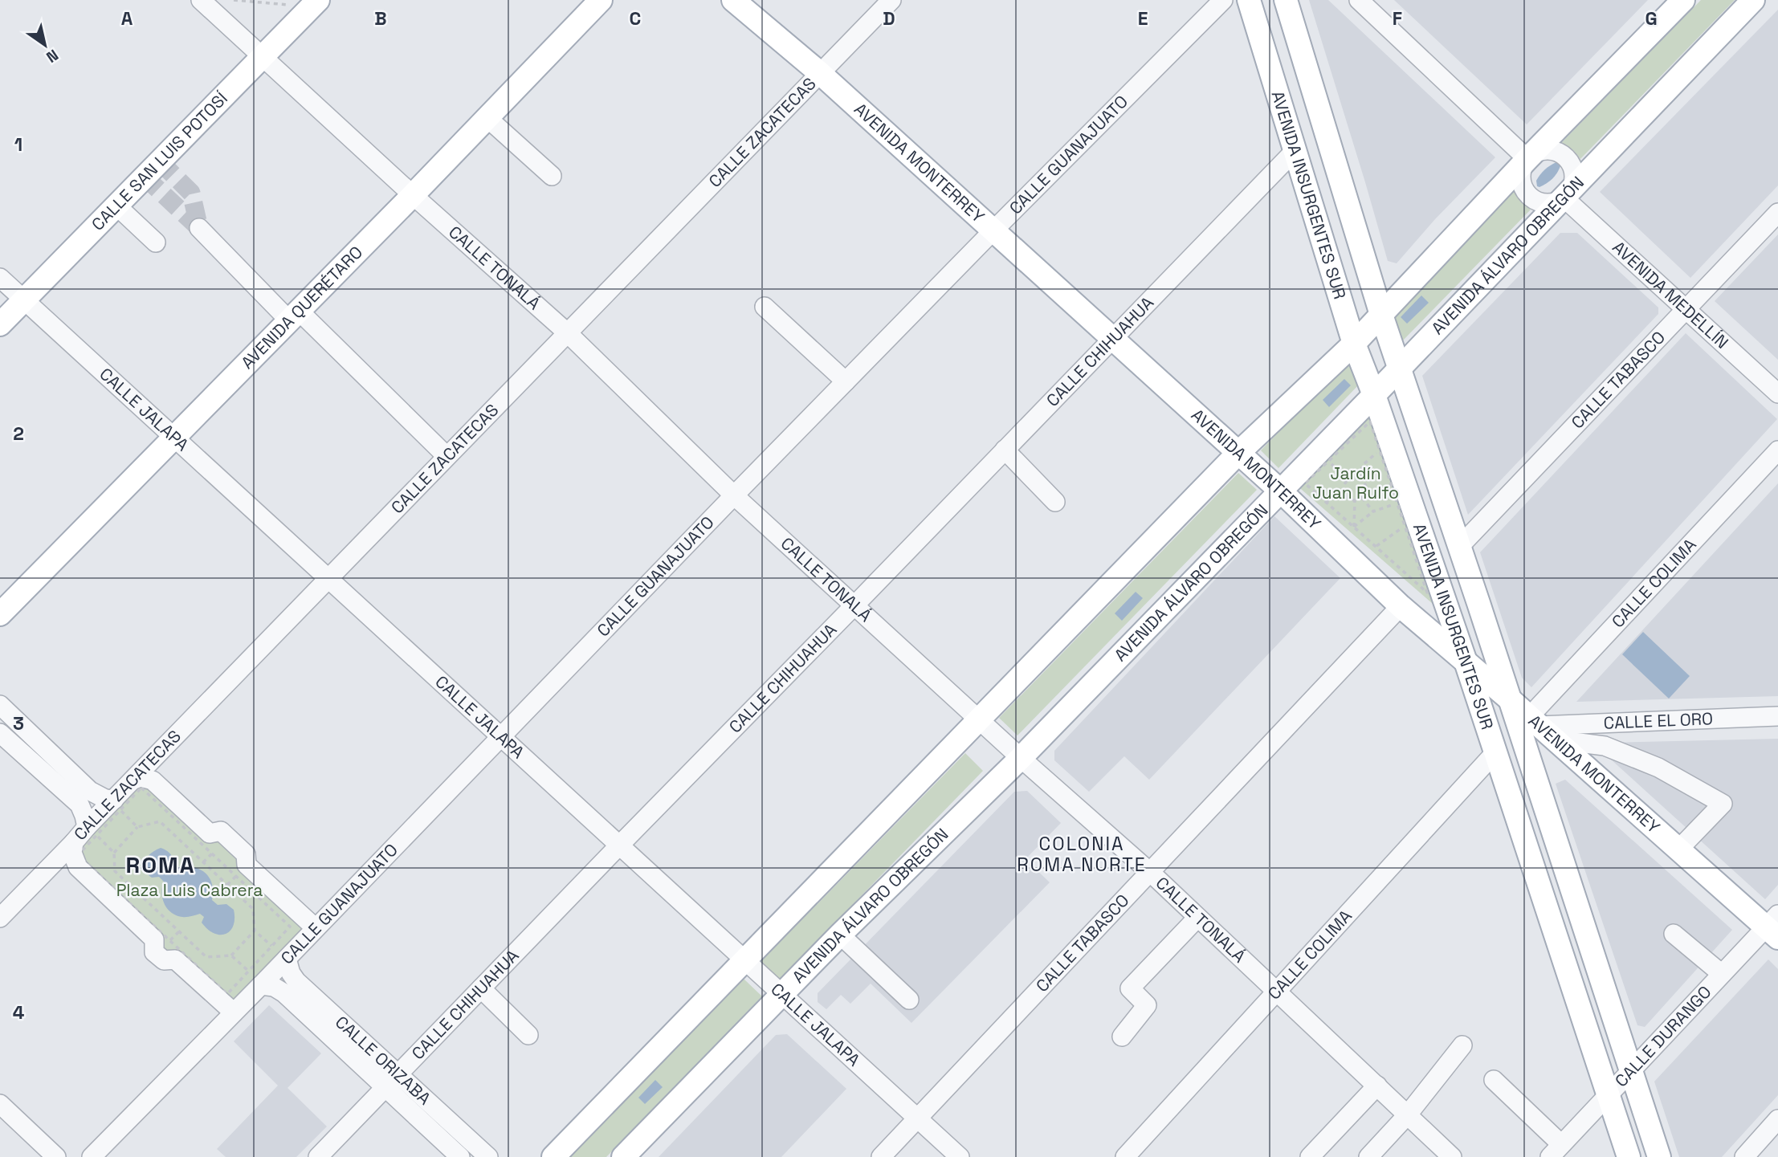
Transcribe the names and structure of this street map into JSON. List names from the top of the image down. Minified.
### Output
{"streets":{"main road":["CALLE SAN LUIS POTOSÍ","AVENIDA MONTERREY","AVENIDA INSURGENTES SUR","AVENIDA ÁLVARO OBREGÓN","AVENIDA QUERÉTARO"],"street":["CALLE ZACATECAS","CALLE GUANAJUATO","CALLE TONALÁ","AVENIDA MEDELLÍN","CALLE CHIHUAHUA","CALLE TABASCO","CALLE JALAPA","CALLE COLIMA","CALLE EL ORO","CALLE DURANGO","CALLE ORIZABA"]},"crossings":[["CALLE ZACATECAS","AVENIDA MONTERREY"],["CALLE ZACATECAS","CALLE TONALÁ"],["CALLE ZACATECAS","CALLE JALAPA"],["CALLE GUANAJUATO","AVENIDA MONTERREY"],["CALLE GUANAJUATO","CALLE TONALÁ"],["CALLE GUANAJUATO","CALLE JALAPA"],["CALLE GUANAJUATO","CALLE ORIZABA"],["CALLE SAN LUIS POTOSÍ","CALLE TONALÁ"],["CALLE SAN LUIS POTOSÍ","CALLE JALAPA"],["AVENIDA MONTERREY","AVENIDA INSURGENTES SUR"],["AVENIDA MONTERREY","AVENIDA ÁLVARO OBREGÓN"],["AVENIDA MONTERREY","CALLE CHIHUAHUA"],["AVENIDA MONTERREY","CALLE TABASCO"],["AVENIDA MONTERREY","CALLE COLIMA"],["AVENIDA MONTERREY","CALLE EL ORO"],["AVENIDA MONTERREY","CALLE DURANGO"],["AVENIDA INSURGENTES SUR","AVENIDA ÁLVARO OBREGÓN"],["AVENIDA INSURGENTES SUR","CALLE CHIHUAHUA"],["AVENIDA INSURGENTES SUR","CALLE TABASCO"],["AVENIDA INSURGENTES SUR","CALLE COLIMA"],["AVENIDA INSURGENTES SUR","CALLE DURANGO"],["AVENIDA ÁLVARO OBREGÓN","CALLE TONALÁ"],["AVENIDA ÁLVARO OBREGÓN","AVENIDA MEDELLÍN"],["AVENIDA ÁLVARO OBREGÓN","CALLE JALAPA"],["CALLE TONALÁ","AVENIDA QUERÉTARO"],["CALLE TONALÁ","CALLE CHIHUAHUA"],["CALLE TONALÁ","CALLE TABASCO"],["CALLE TONALÁ","CALLE COLIMA"],["AVENIDA MEDELLÍN","CALLE TABASCO"],["AVENIDA QUERÉTARO","CALLE JALAPA"],["CALLE CHIHUAHUA","CALLE JALAPA"],["CALLE CHIHUAHUA","CALLE ORIZABA"],["CALLE TABASCO","CALLE JALAPA"],["CALLE COLIMA","CALLE EL ORO"]],"districts":["COLONIA ROMA NORTE","ROMA"],"parks":["Jardín Juan Rulfo","Plaza Luis Cabrera"],"north":"bottom right","grid":{"columns":["A","B","C","D","E","F","G"],"rows":["1","2","3","4"]}}
